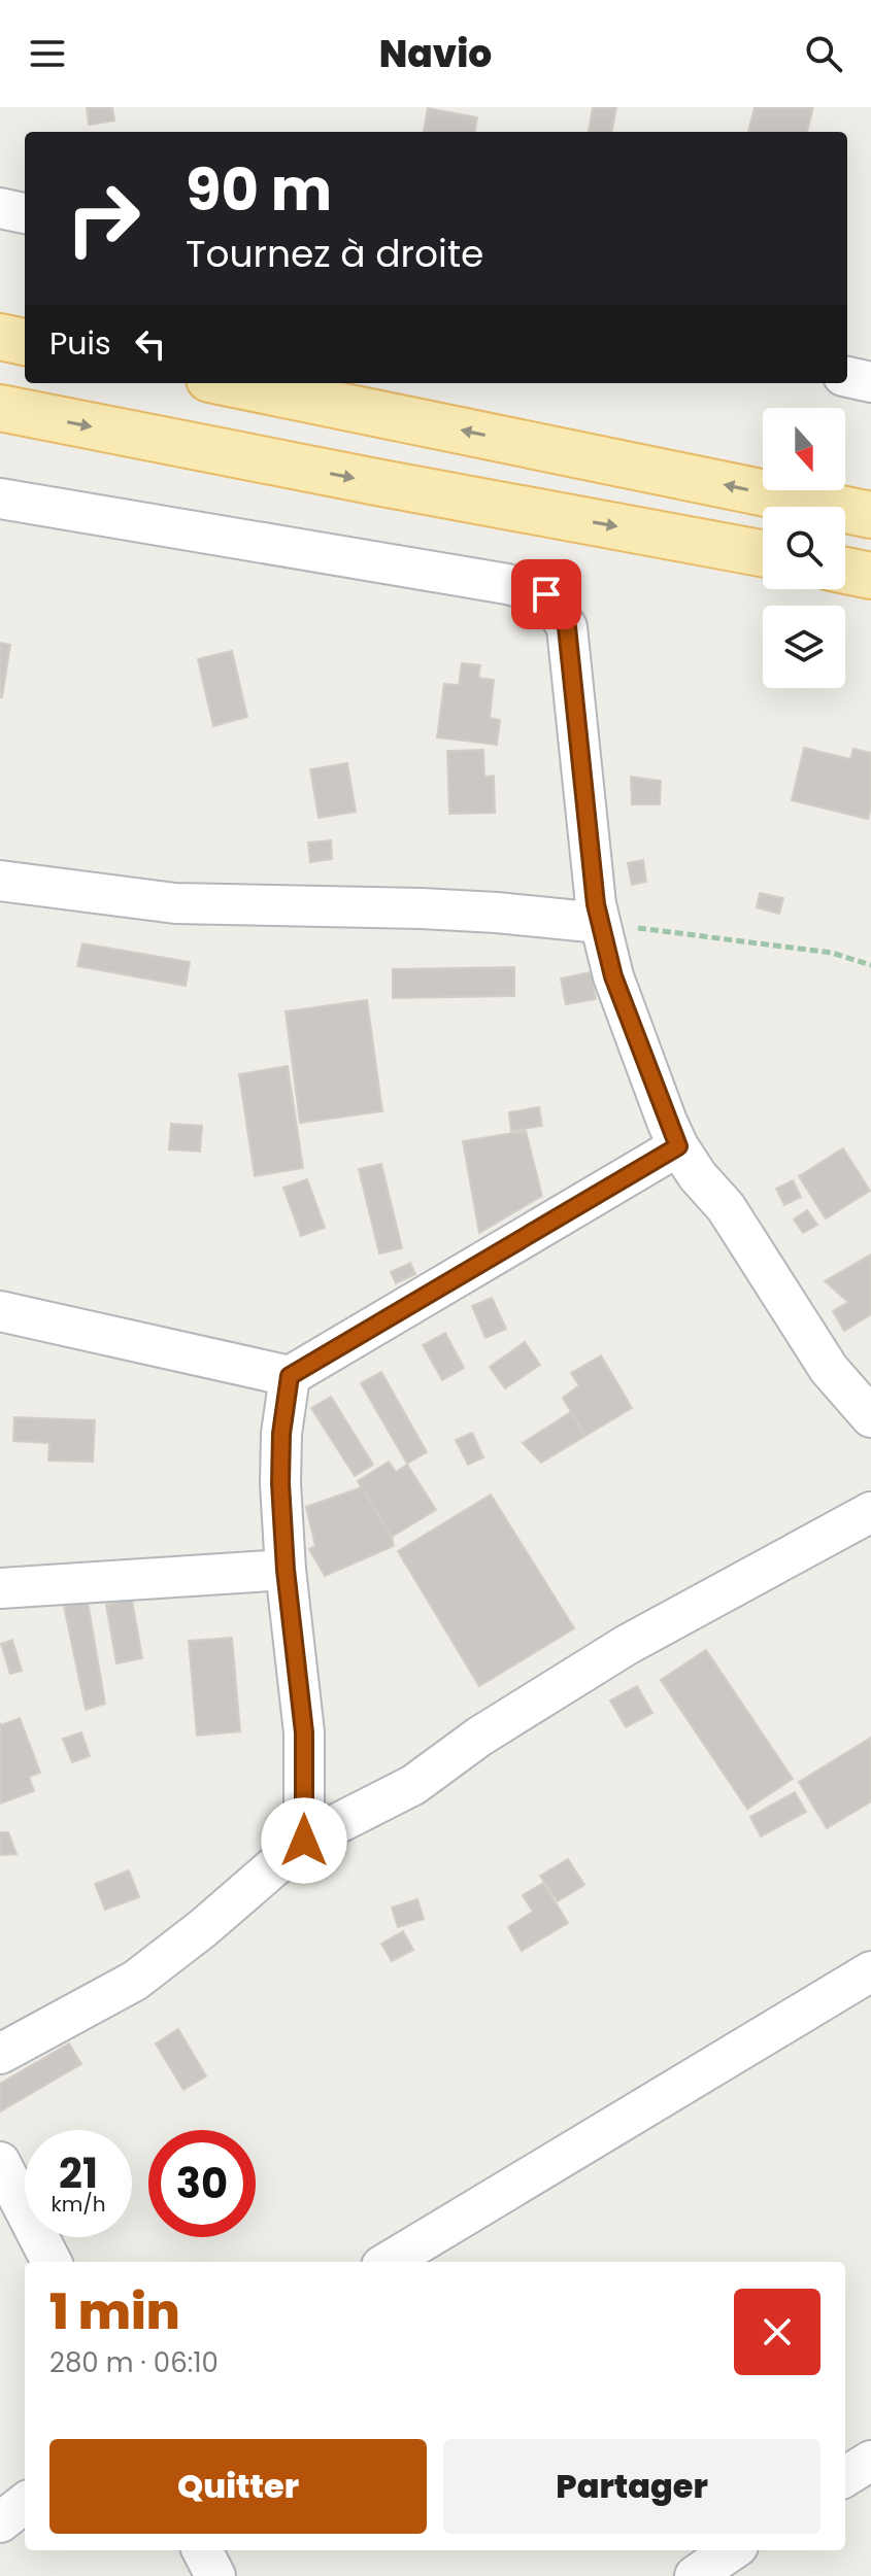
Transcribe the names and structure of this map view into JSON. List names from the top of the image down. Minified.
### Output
{"north":"bottom","page":{"header":"Navio","turn":["90 m","Tournez à droite"],"then":"Puis","speed":"21 km/h","limit":"30","heading":["1 min","280 m · 06:10"],"buttons":["Quitter","Partager"]}}
